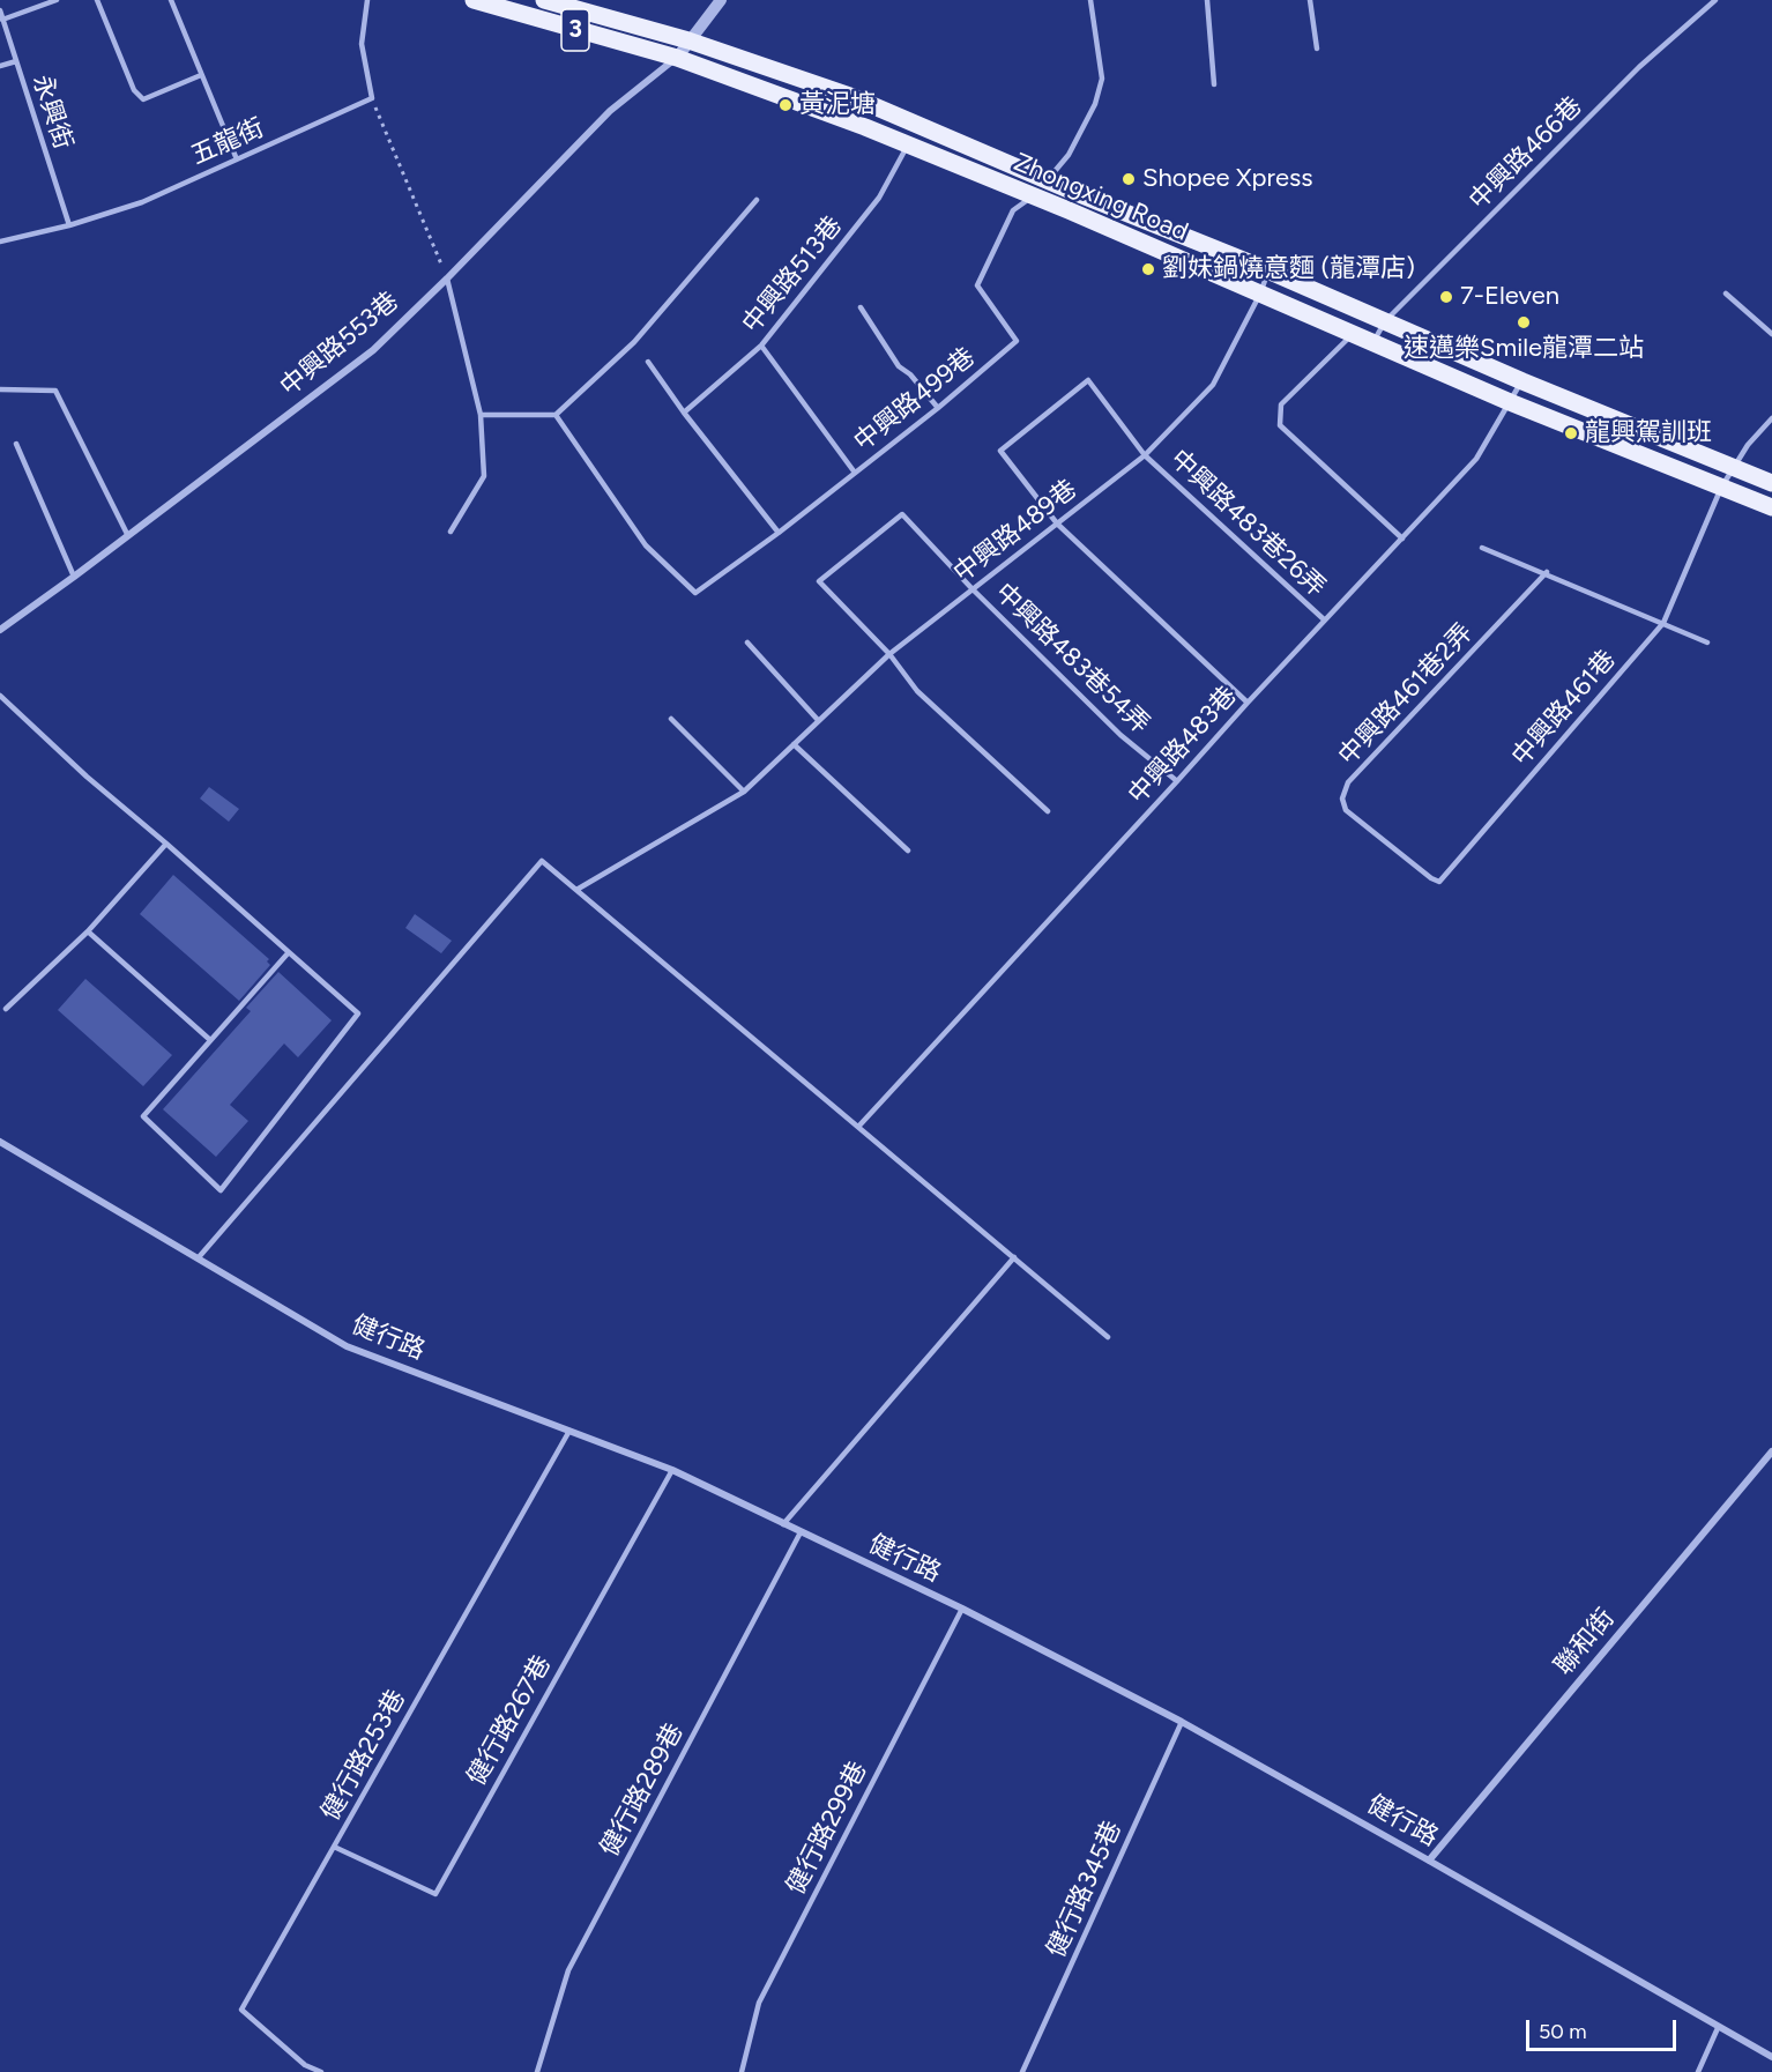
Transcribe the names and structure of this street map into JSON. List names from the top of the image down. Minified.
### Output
{"streets":{"main road":["3","Zhongxing Road"],"street":["中興路553巷","健行路","聯和街"],"lane":["永興街","五龍街","中興路466巷","中興路513巷","中興路499巷","中興路483巷26弄","中興路489巷","中興路483巷54弄","中興路461巷2弄","中興路461巷","中興路483巷","健行路267巷","健行路253巷","健行路289巷","健行路299巷","健行路345巷"]},"crossings":[["永興街","五龍街"],["中興路466巷","Zhongxing Road"],["Zhongxing Road","中興路513巷"],["Zhongxing Road","中興路553巷"],["Zhongxing Road","中興路499巷"],["Zhongxing Road","中興路489巷"],["Zhongxing Road","中興路461巷"],["Zhongxing Road","中興路483巷"],["中興路483巷26弄","中興路489巷"],["中興路483巷26弄","中興路483巷"],["中興路489巷","中興路483巷54弄"],["中興路483巷54弄","中興路483巷"],["中興路461巷2弄","中興路461巷"],["健行路","聯和街"],["健行路","健行路267巷"],["健行路","健行路253巷"],["健行路","健行路289巷"],["健行路","健行路299巷"],["健行路","健行路345巷"],["健行路267巷","健行路253巷"]],"places":["黃泥塘","Shopee Xpress","劉妹鍋燒意麵 (龍潭店)","7-Eleven","速邁樂Smile龍潭二站","龍興駕訓班"],"scale_bar":"50 m"}
